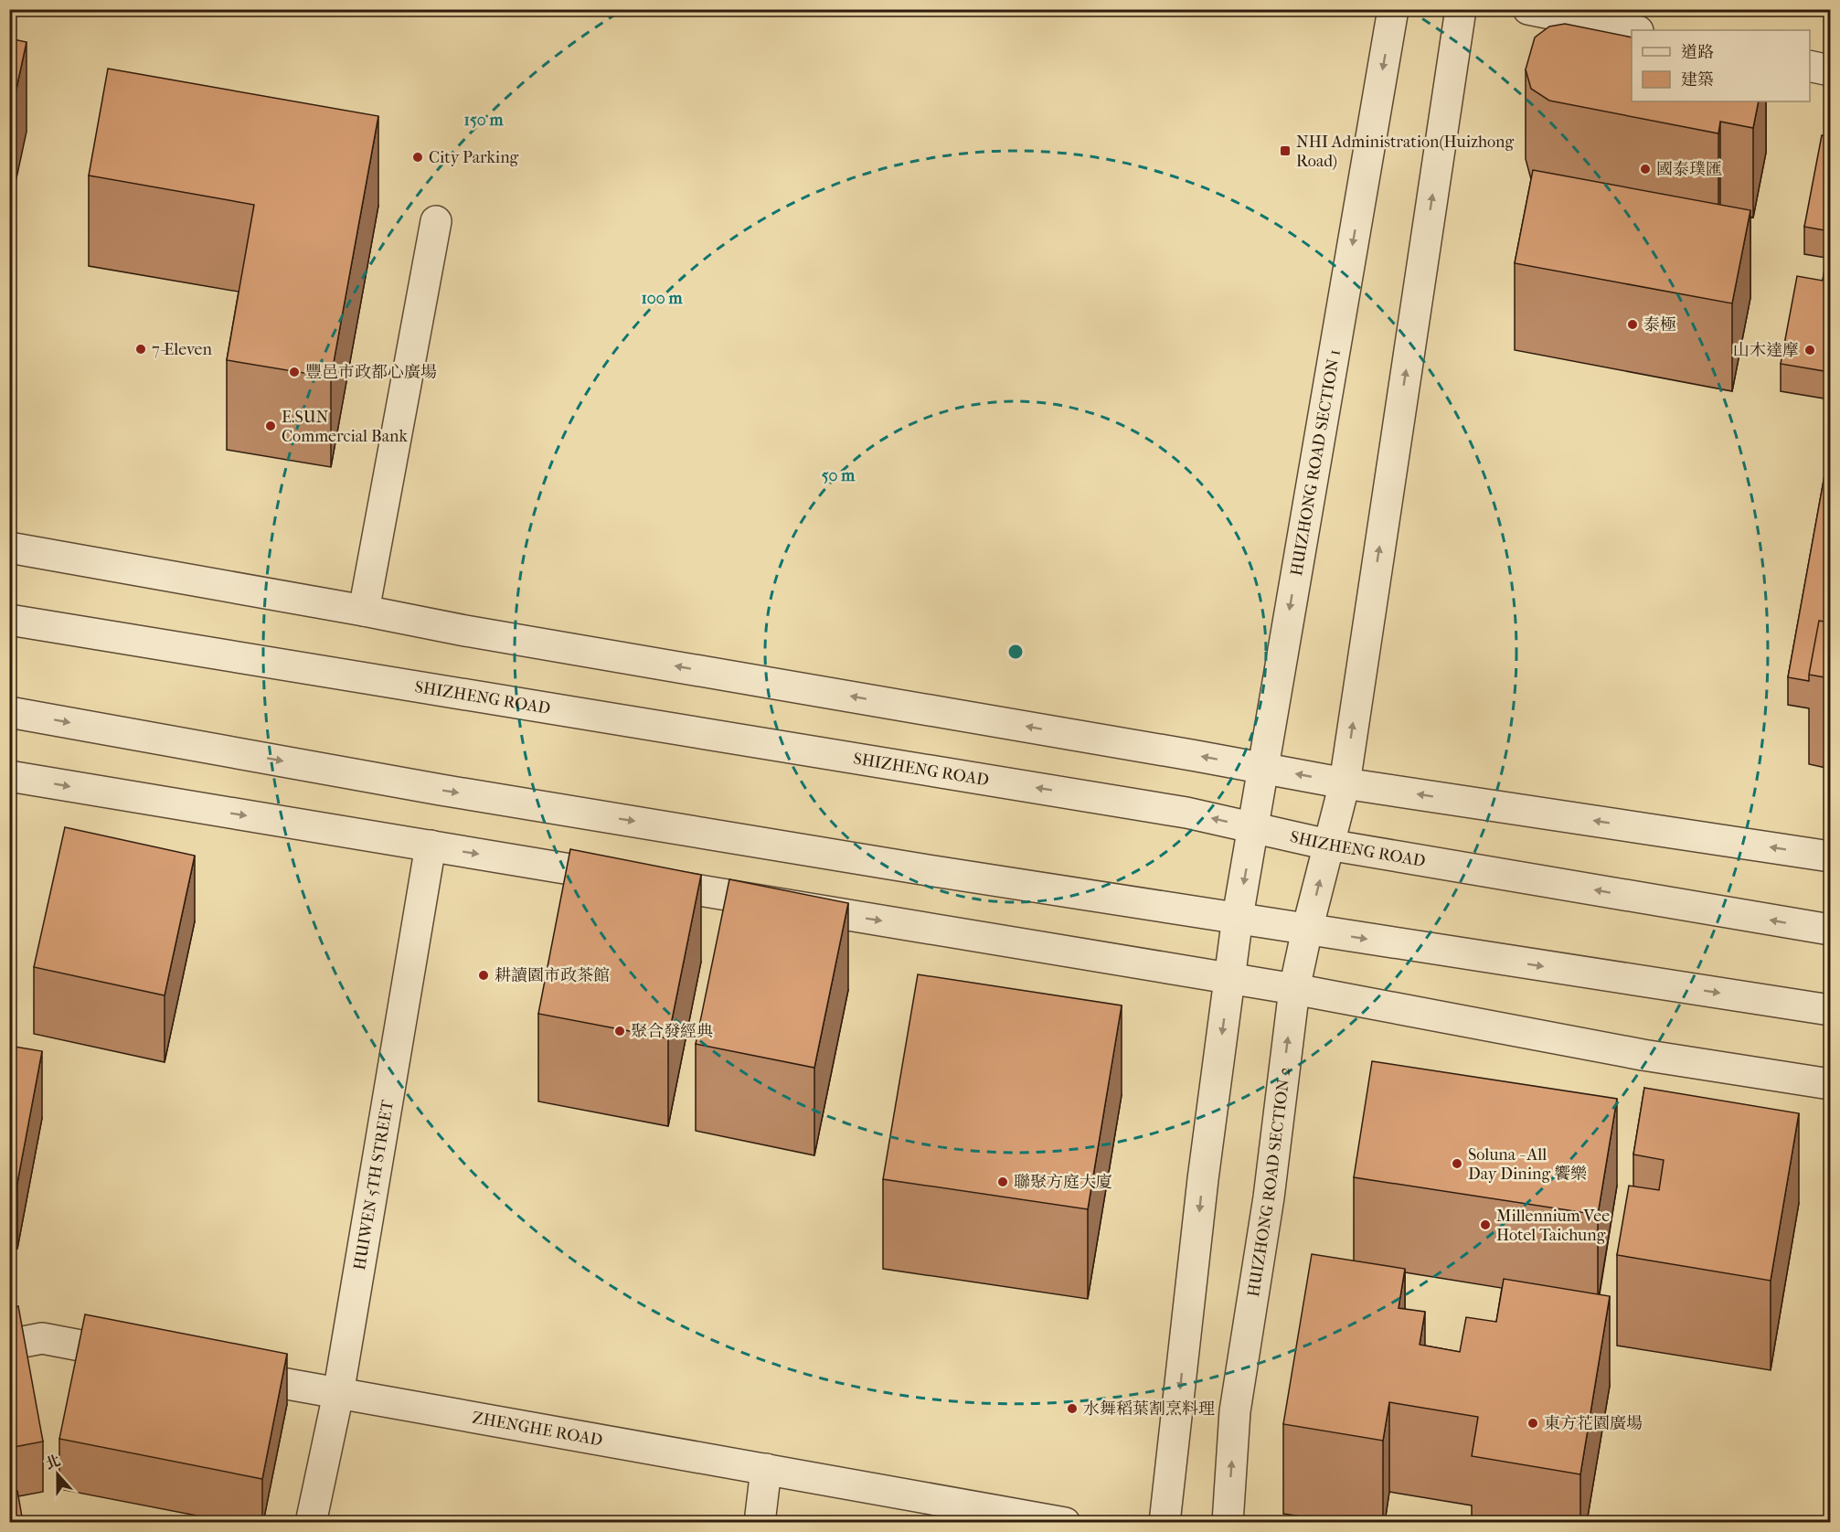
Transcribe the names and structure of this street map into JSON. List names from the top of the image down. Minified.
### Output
{"streets":{"street":["HUIZHONG ROAD SECTION 1","SHIZHENG ROAD","HUIZHONG ROAD SECTION 2","HUIWEN 5TH STREET","ZHENGHE ROAD"]},"crossings":[["HUIZHONG ROAD SECTION 1","SHIZHENG ROAD"],["SHIZHENG ROAD","HUIZHONG ROAD SECTION 2"],["HUIWEN 5TH STREET","ZHENGHE ROAD"]],"places":{"transit":["NHI Administration(Huizhong Road)"],"other":["City Parking","國泰璞匯","泰極","7-Eleven","山木達摩","豐邑市政都心廣場","E.SUN Commercial Bank","耕讀園市政茶館","聚合發經典","Soluna - All Day Dining 饗樂","聯聚方庭大廈","Millennium Vee Hotel Taichung","水舞稻葉割烹料理","東方花園廣場"]},"legend":["道路","建築"],"north":"top","rings":["150 m","100 m","50 m"]}
